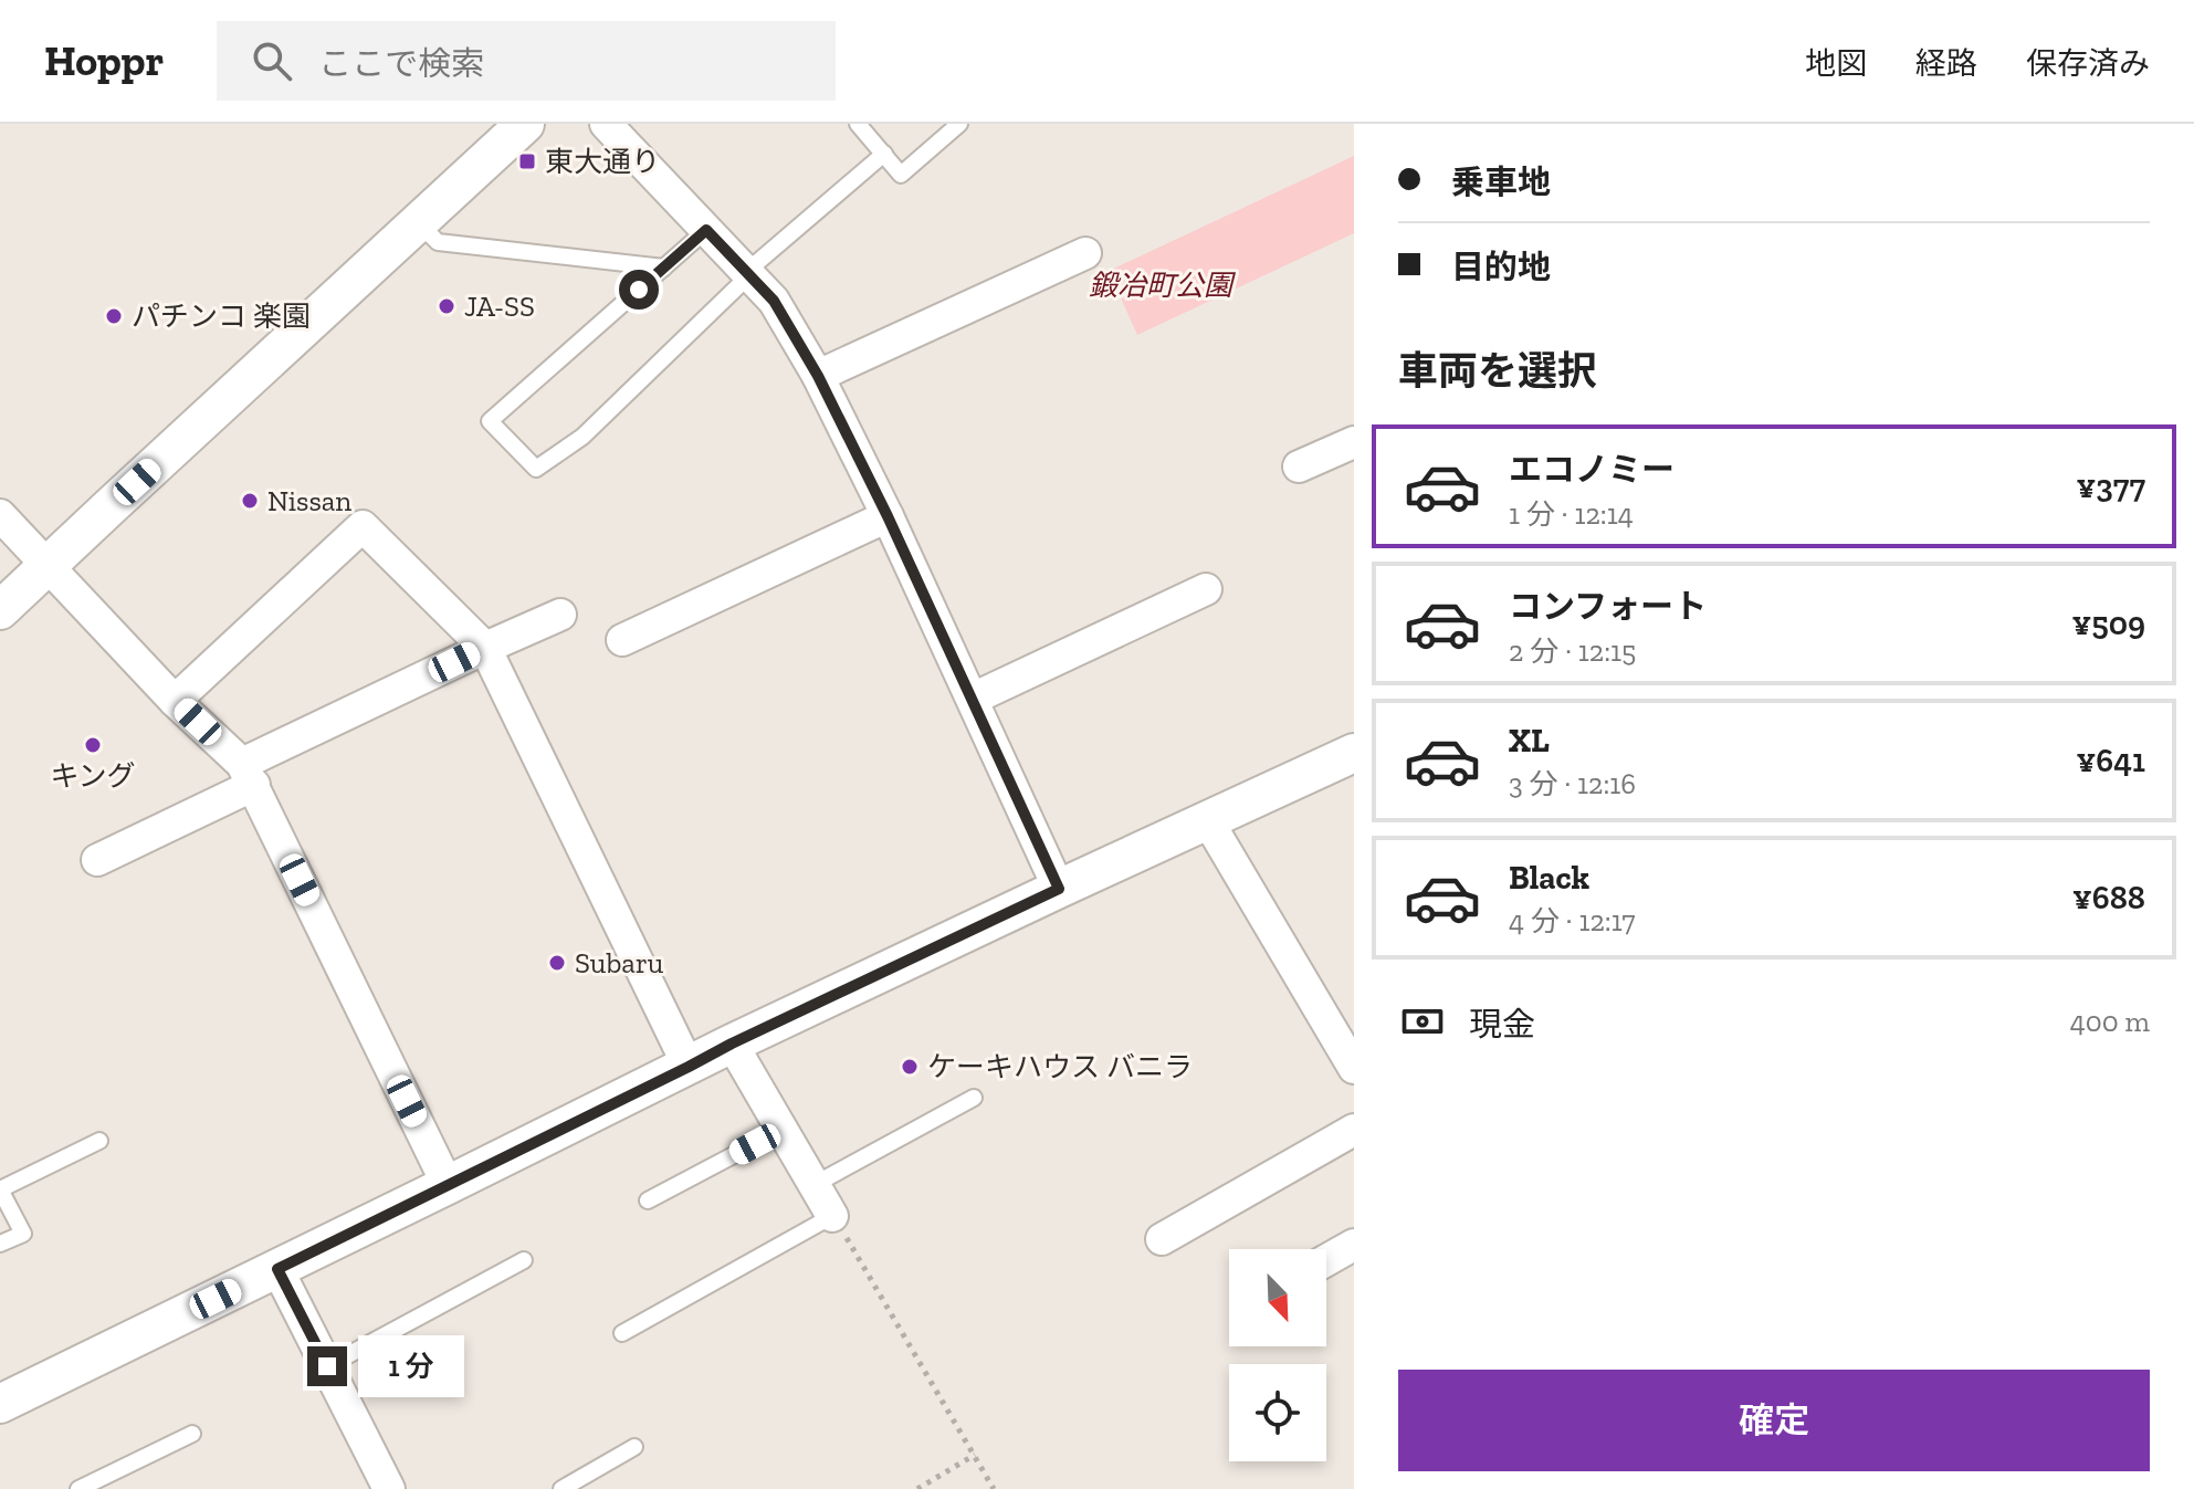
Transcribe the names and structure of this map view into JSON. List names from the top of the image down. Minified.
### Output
{"parks":["鍛冶町公園"],"places":{"transit":["東大通り"],"other":["JA-SS","パチンコ 楽園","Nissan","キング","Subaru","ケーキハウス バニラ"]},"north":"bottom right","page":{"header":"Hoppr","search":"ここで検索","nav":["地図","経路","保存済み"],"banner":["乗車地","目的地"],"heading":"車両を選択","list":[{"name":"エコノミー","note":"1 分 · 12:14","value":"¥377"},{"name":"コンフォート","note":"2 分 · 12:15","value":"¥509"},{"name":"XL","note":"3 分 · 12:16","value":"¥641"},{"name":"Black","note":"4 分 · 12:17","value":"¥688"}],"pay":["現金","400 m"],"bubble":"1 分","buttons":"確定"}}
